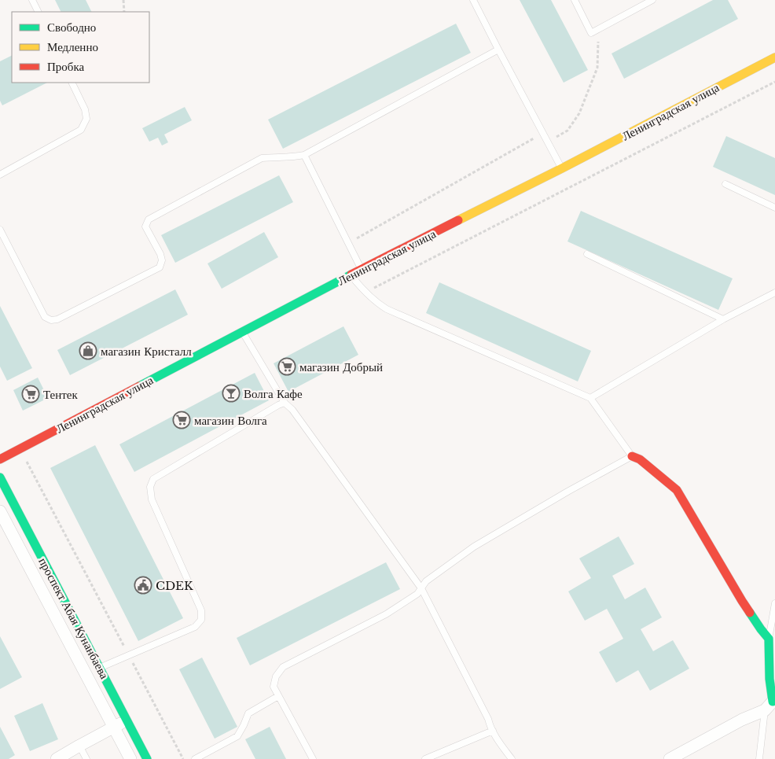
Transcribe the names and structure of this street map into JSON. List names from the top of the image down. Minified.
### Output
{"streets":{"street":["Ленинградская улица","проспект Абая Кунанбаева"]},"places":{"shop":["магазин Кристалл"],"supermarket":["магазин Добрый","Тентек","магазин Волга"],"bar":["Волга Кафе"],"public building":["CDEK"]},"legend":["Свободно","Медленно","Пробка"]}
